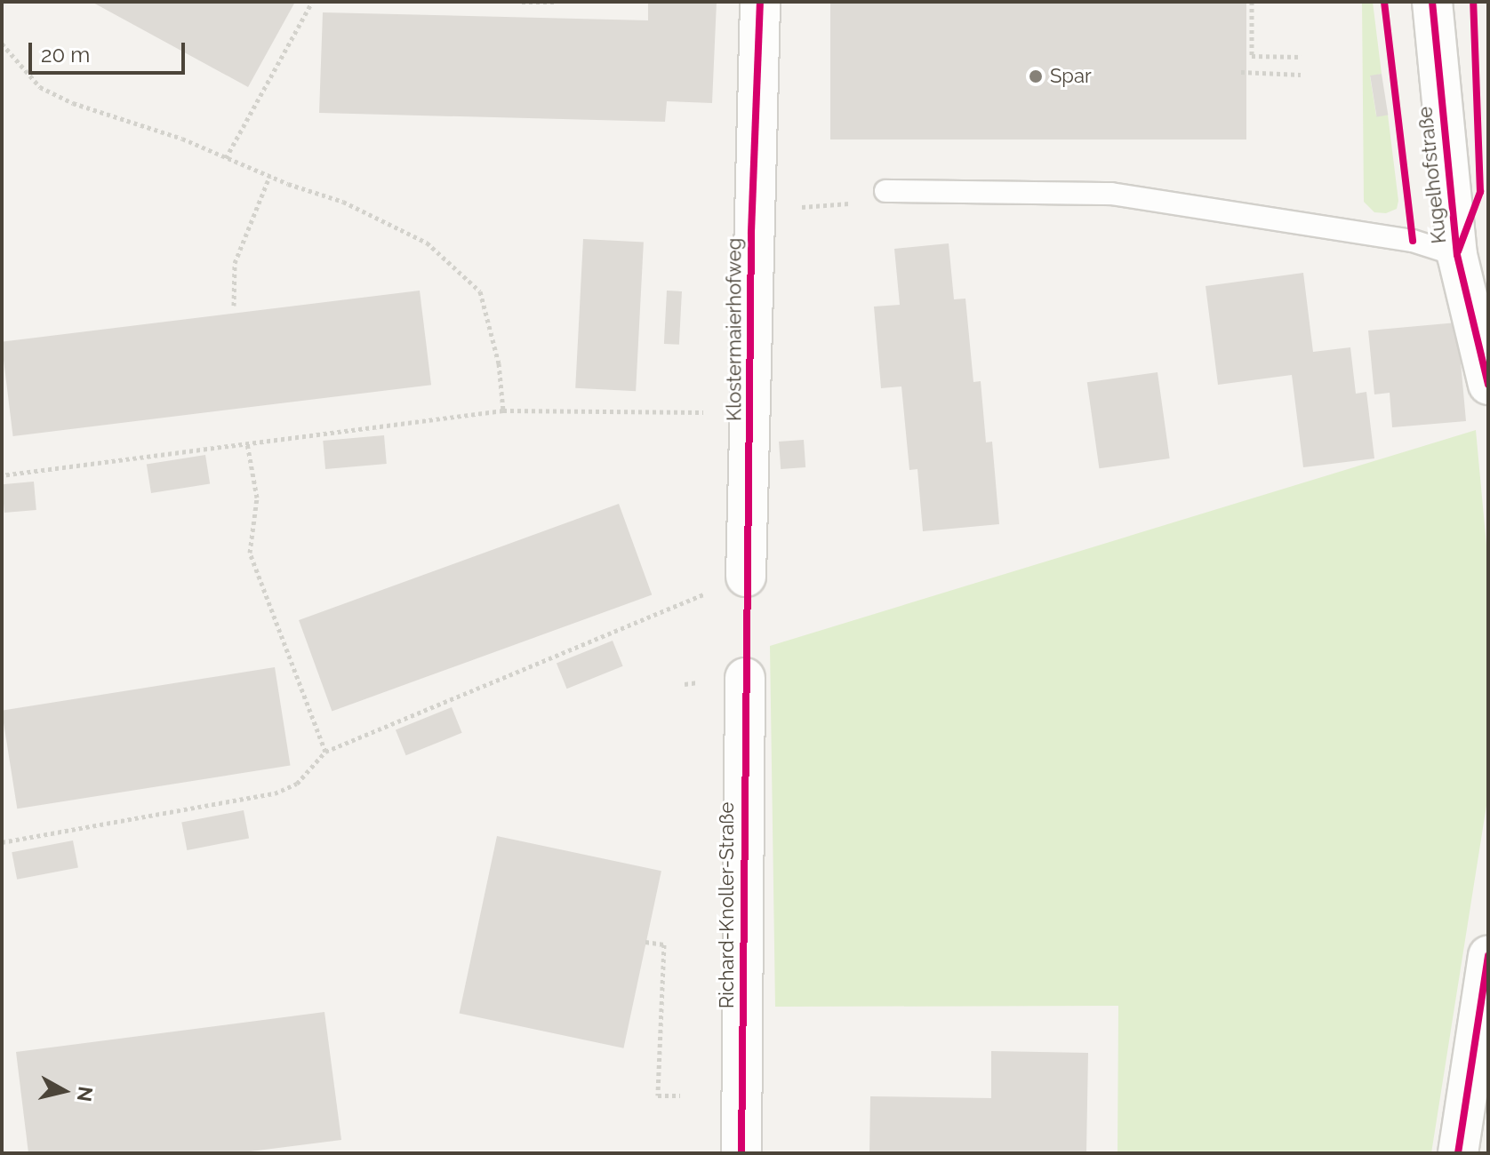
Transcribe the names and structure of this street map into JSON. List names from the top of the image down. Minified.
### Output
{"streets":{"street":["Kugelhofstraße","Klostermaierhofweg","Richard-Knoller-Straße"]},"places":["Spar"],"scale_bar":"20 m","north":"right"}
